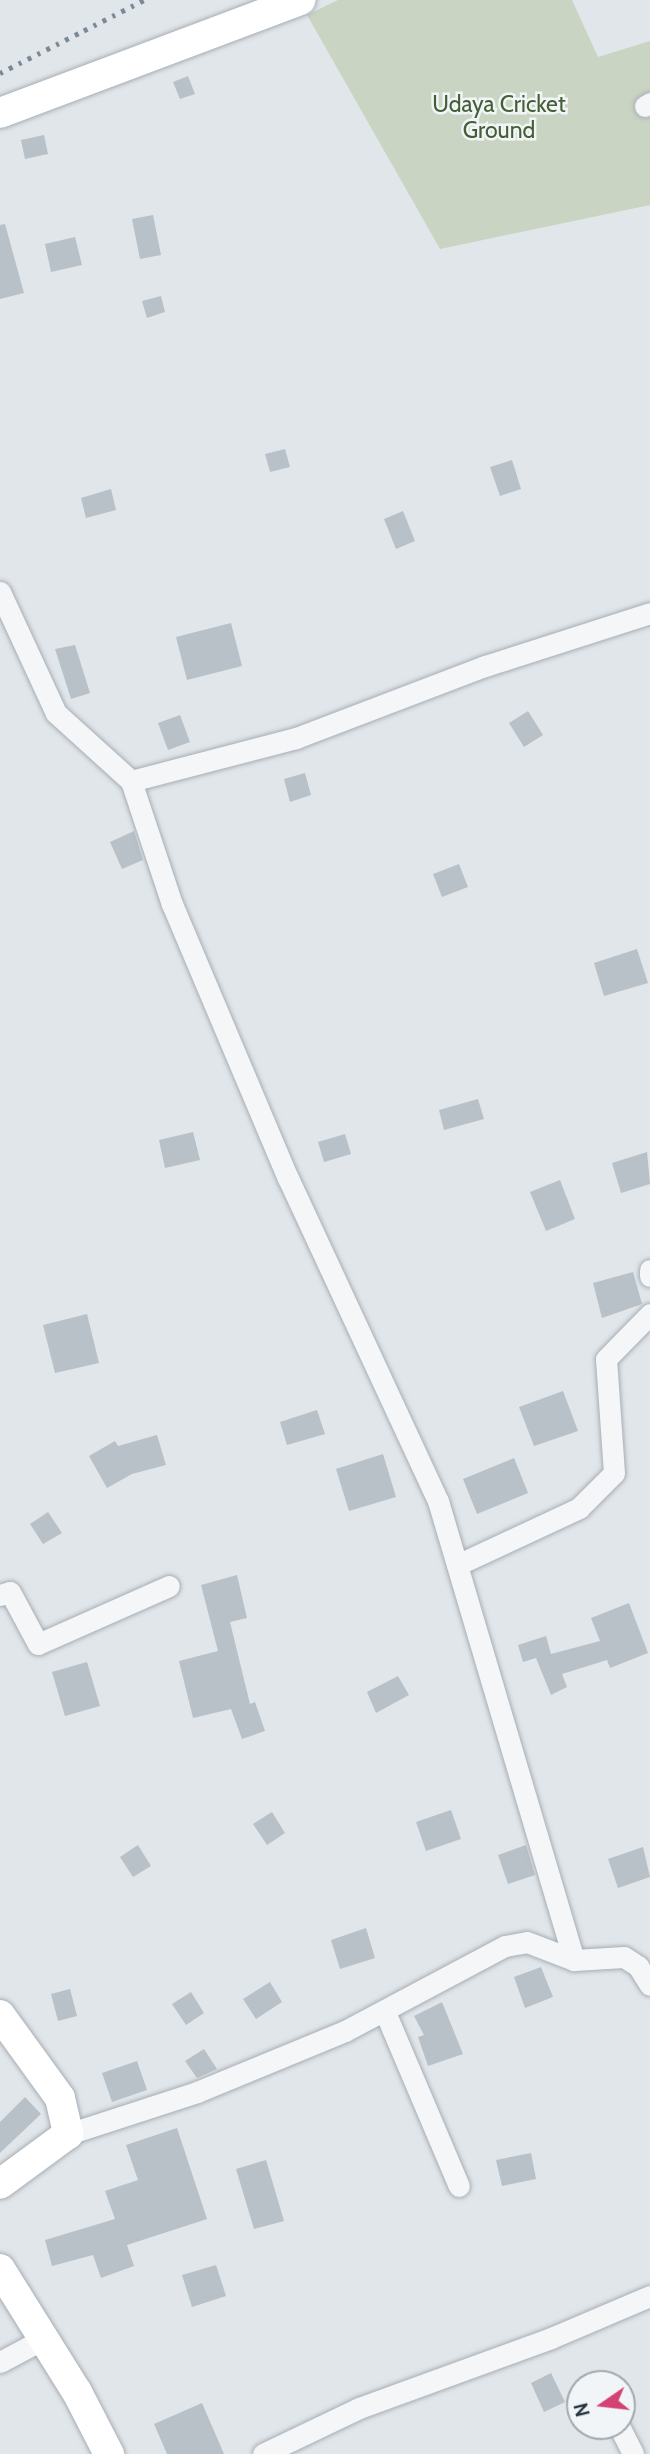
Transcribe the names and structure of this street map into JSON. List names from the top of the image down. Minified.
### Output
{"parks":["Udaya Cricket Ground"],"north":"left"}
